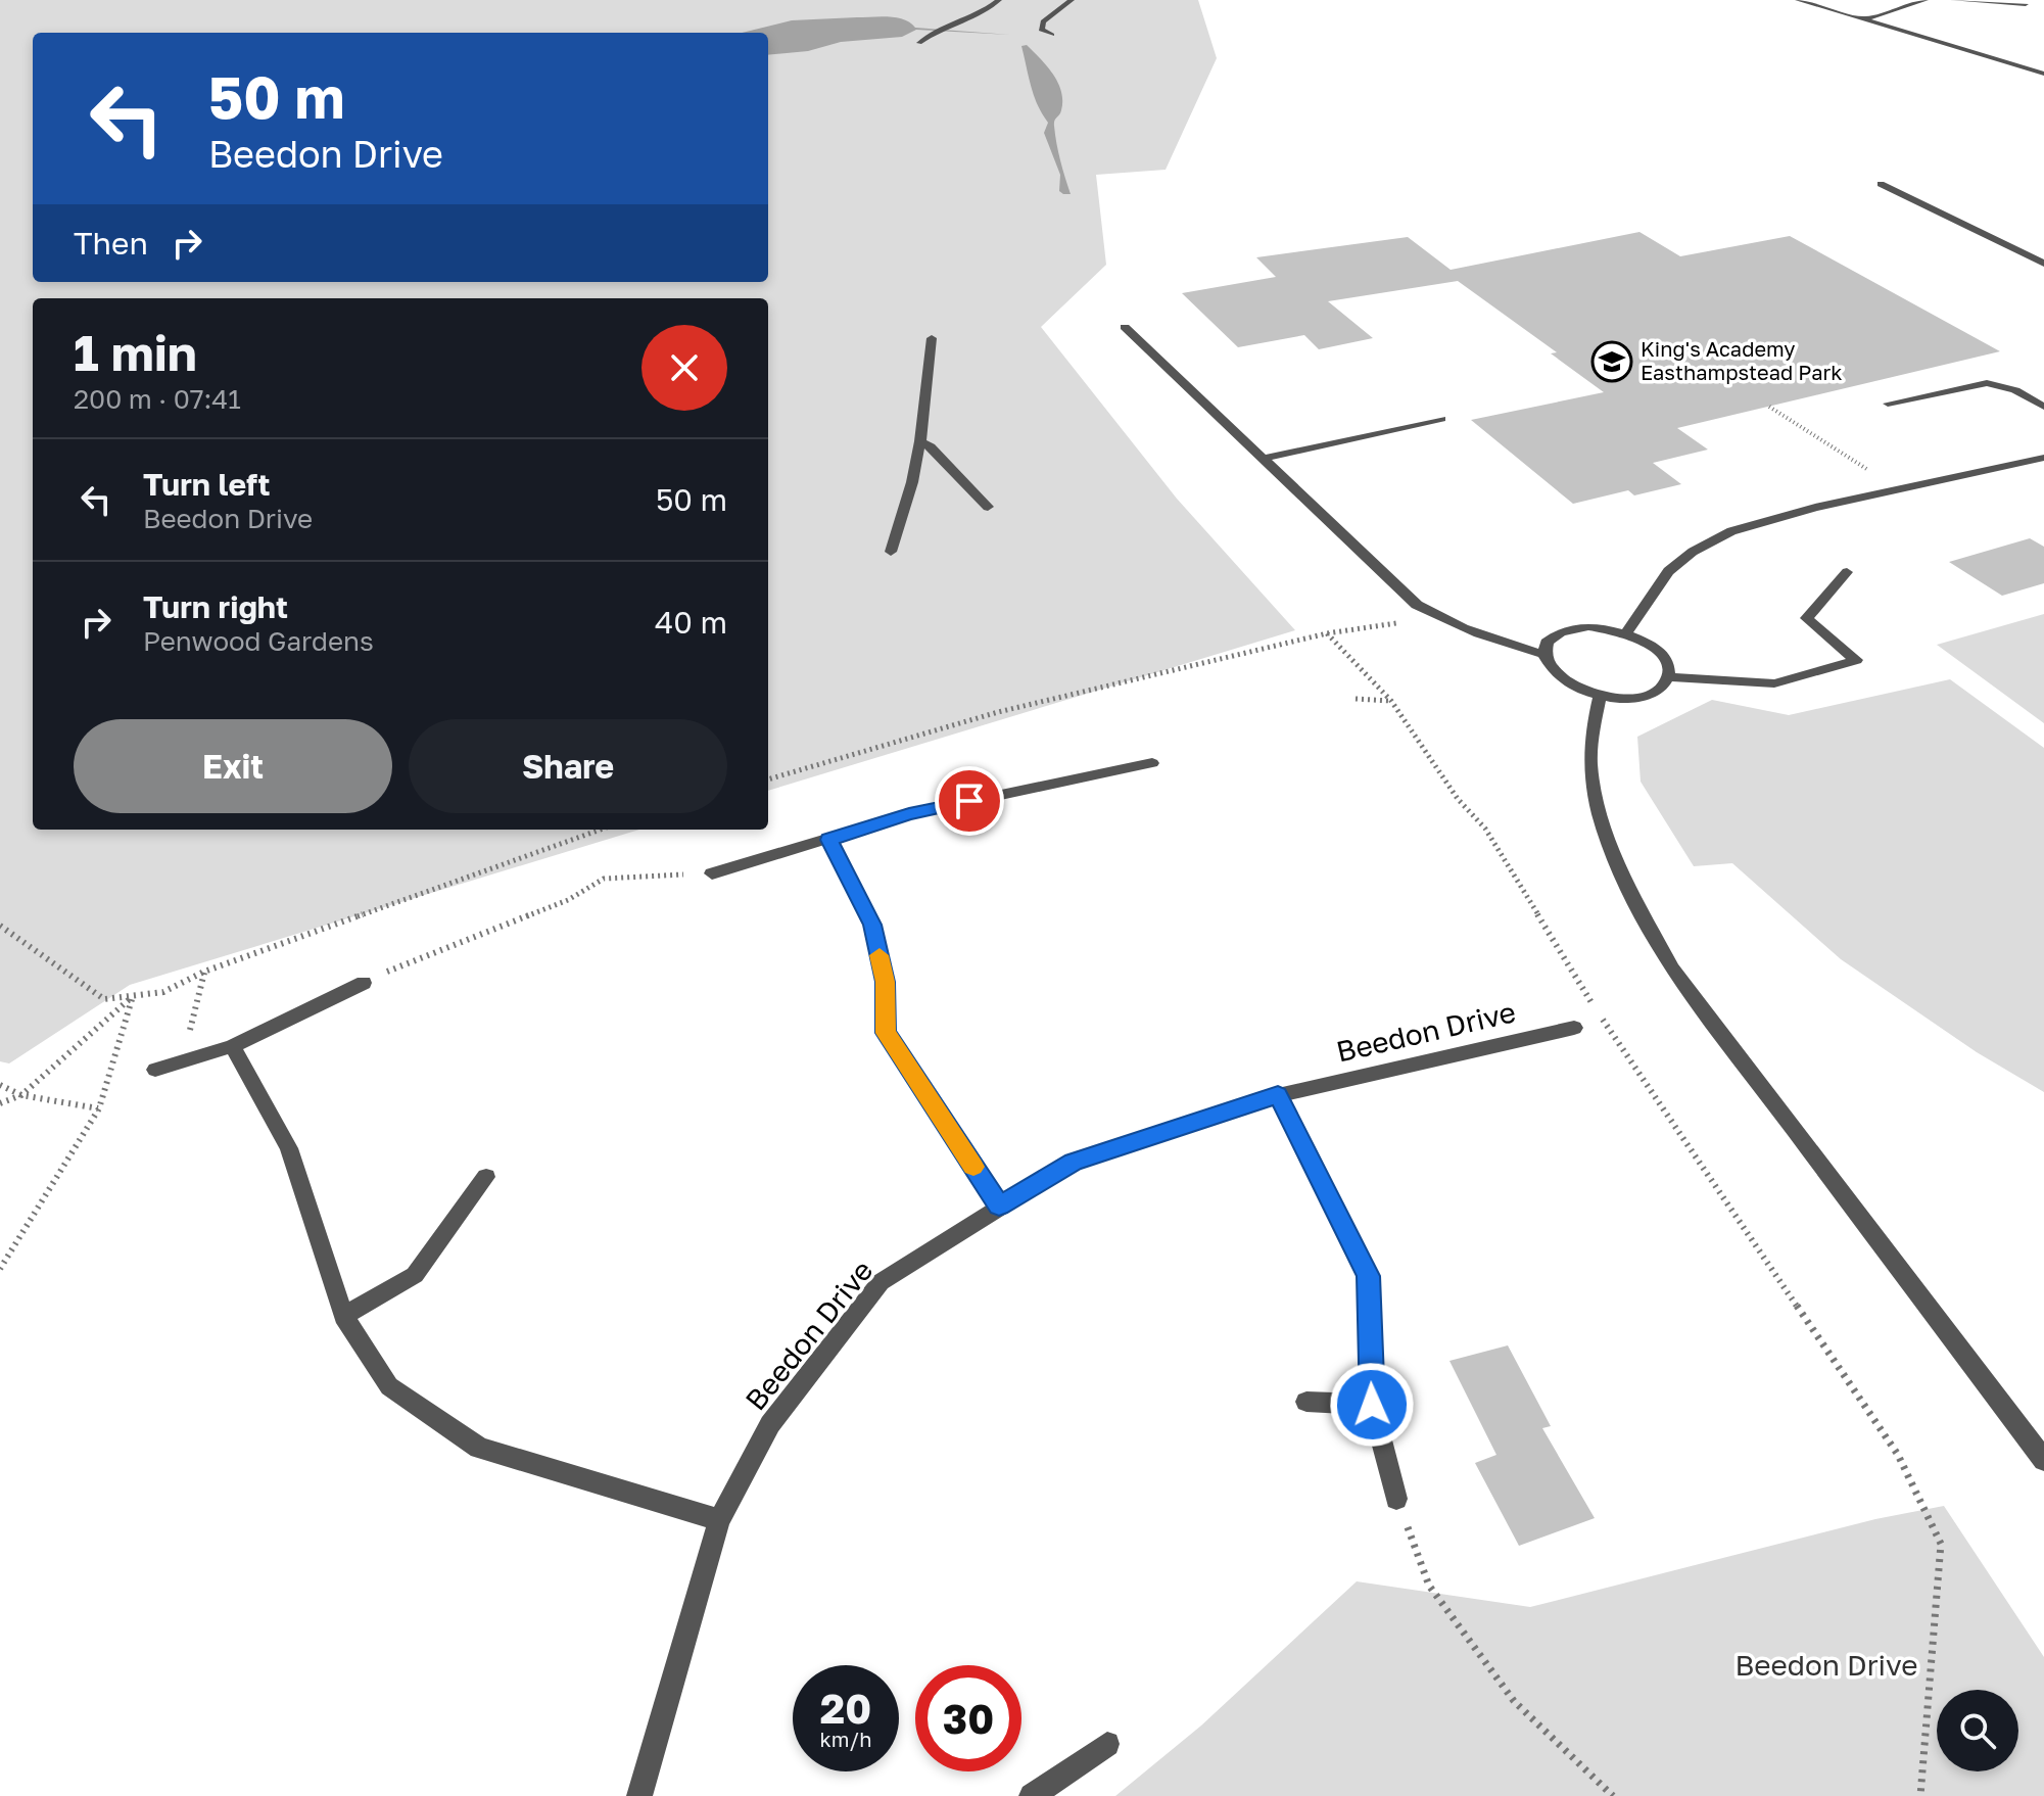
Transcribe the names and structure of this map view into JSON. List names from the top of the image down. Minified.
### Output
{"streets":{"street":["Beedon Drive"]},"parks":["Beedon Drive"],"places":{"school or university":["King's Academy Easthampstead Park"]},"page":{"turn":["50 m","Beedon Drive"],"then":"Then","heading":["1 min","200 m · 07:41"],"list":[{"name":"Turn left","note":"Beedon Drive","value":"50 m"},{"name":"Turn right","note":"Penwood Gardens","value":"40 m"}],"buttons":["Exit","Share"],"speed":"20 km/h","limit":"30"}}
